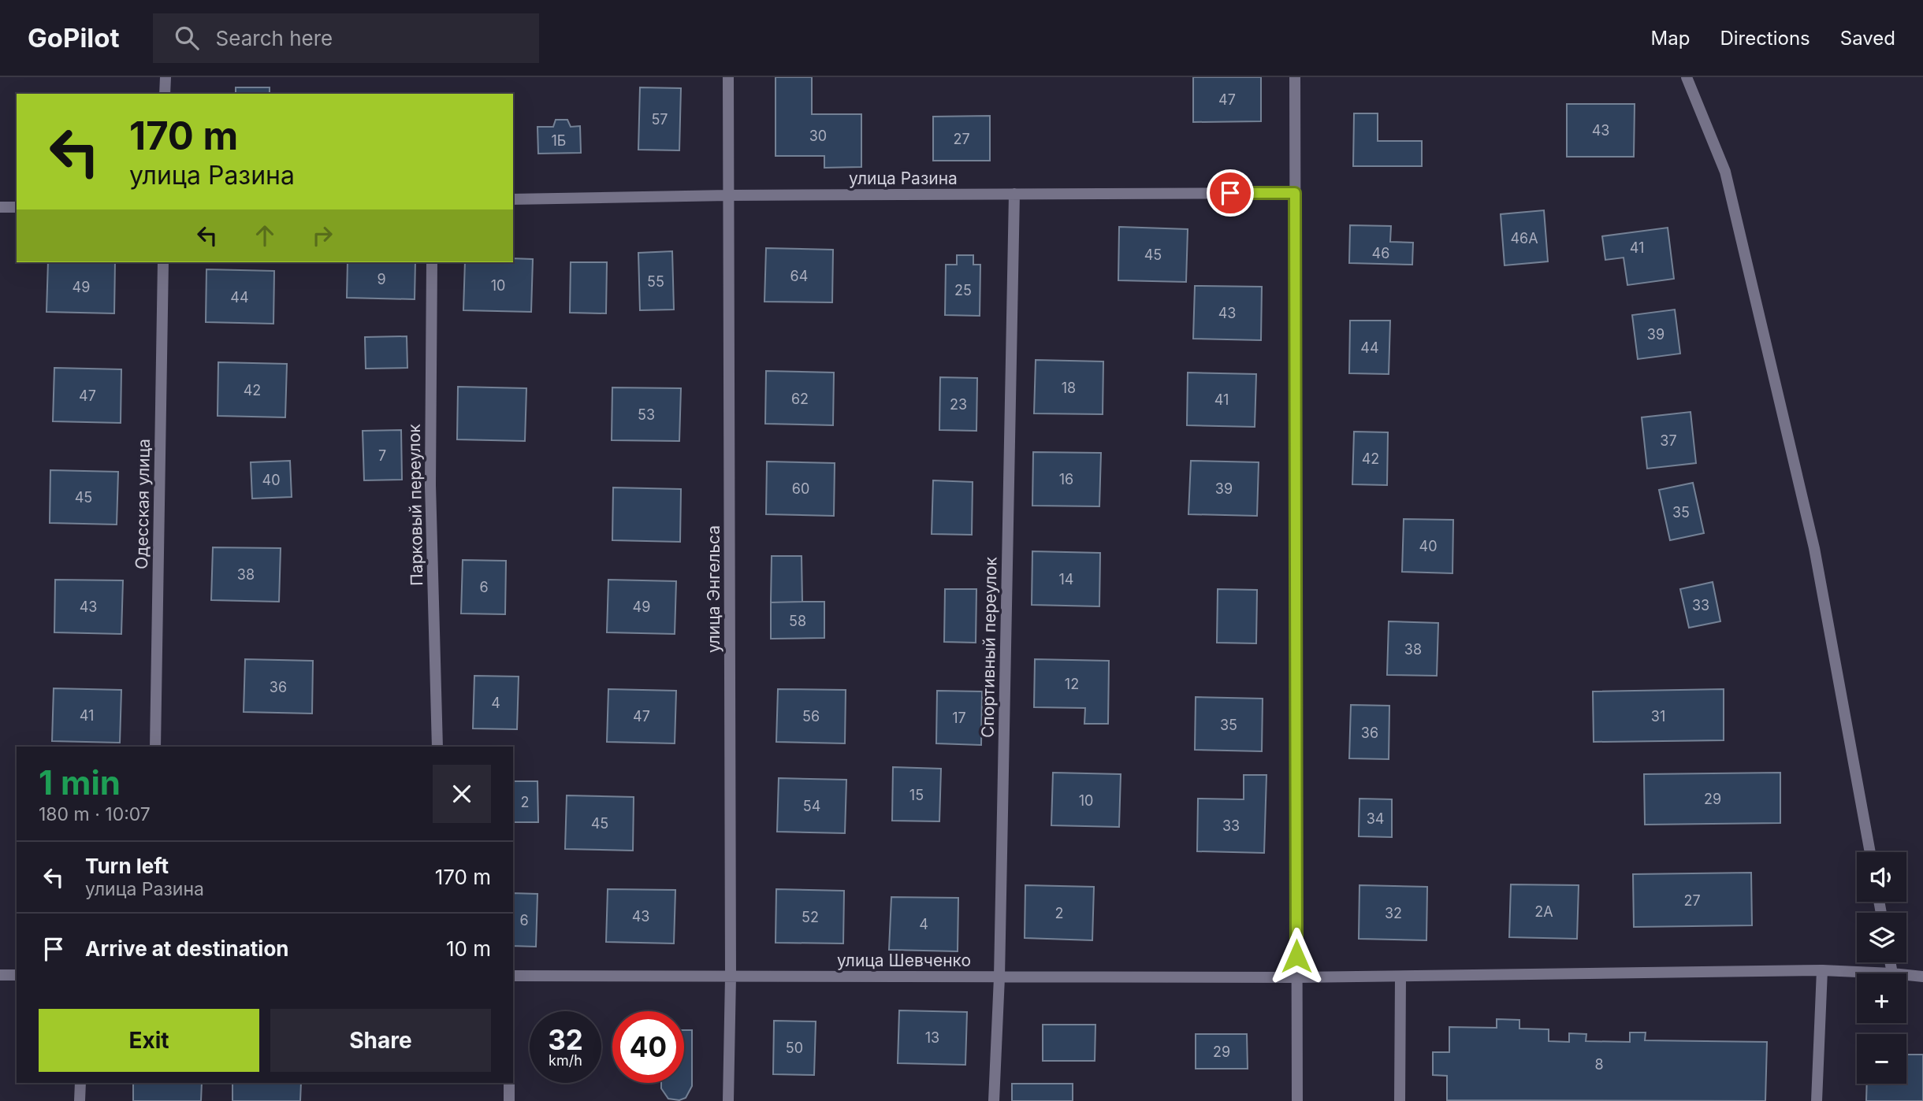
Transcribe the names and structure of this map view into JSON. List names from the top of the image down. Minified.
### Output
{"streets":{"street":["улица Разина","Одесская улица","Парковый переулок","улица Энгельса","Спортивный переулок","улица Шевченко"]},"crossings":[["улица Разина","улица Энгельса"],["улица Разина","Спортивный переулок"],["улица Энгельса","улица Шевченко"],["Спортивный переулок","улица Шевченко"]],"house_numbers":["47","57","43","30","27","1Б","46А","41","46","45","64","9","55","10","49","25","44","43","39","44","18","42","47","62","41","23","53","37","7","42","16","40","60","39","45","35","40","38","14","6","33","43","49","58","38","12","36","4","41","47","56","31","17","35","36","15","29","10","2","54","34","45","33","27","2А","2","32","43","52","6","4","13","50","29","8"],"page":{"header":"GoPilot","search":"Search here","nav":["Map","Directions","Saved"],"turn":["170 m","улица Разина"],"heading":["1 min","180 m · 10:07"],"list":[{"name":"Turn left","note":"улица Разина","value":"170 m"},{"name":"Arrive at destination","value":"10 m"}],"map_buttons":["+","−"],"buttons":["Exit","Share"],"speed":"32 km/h","limit":"40"}}
